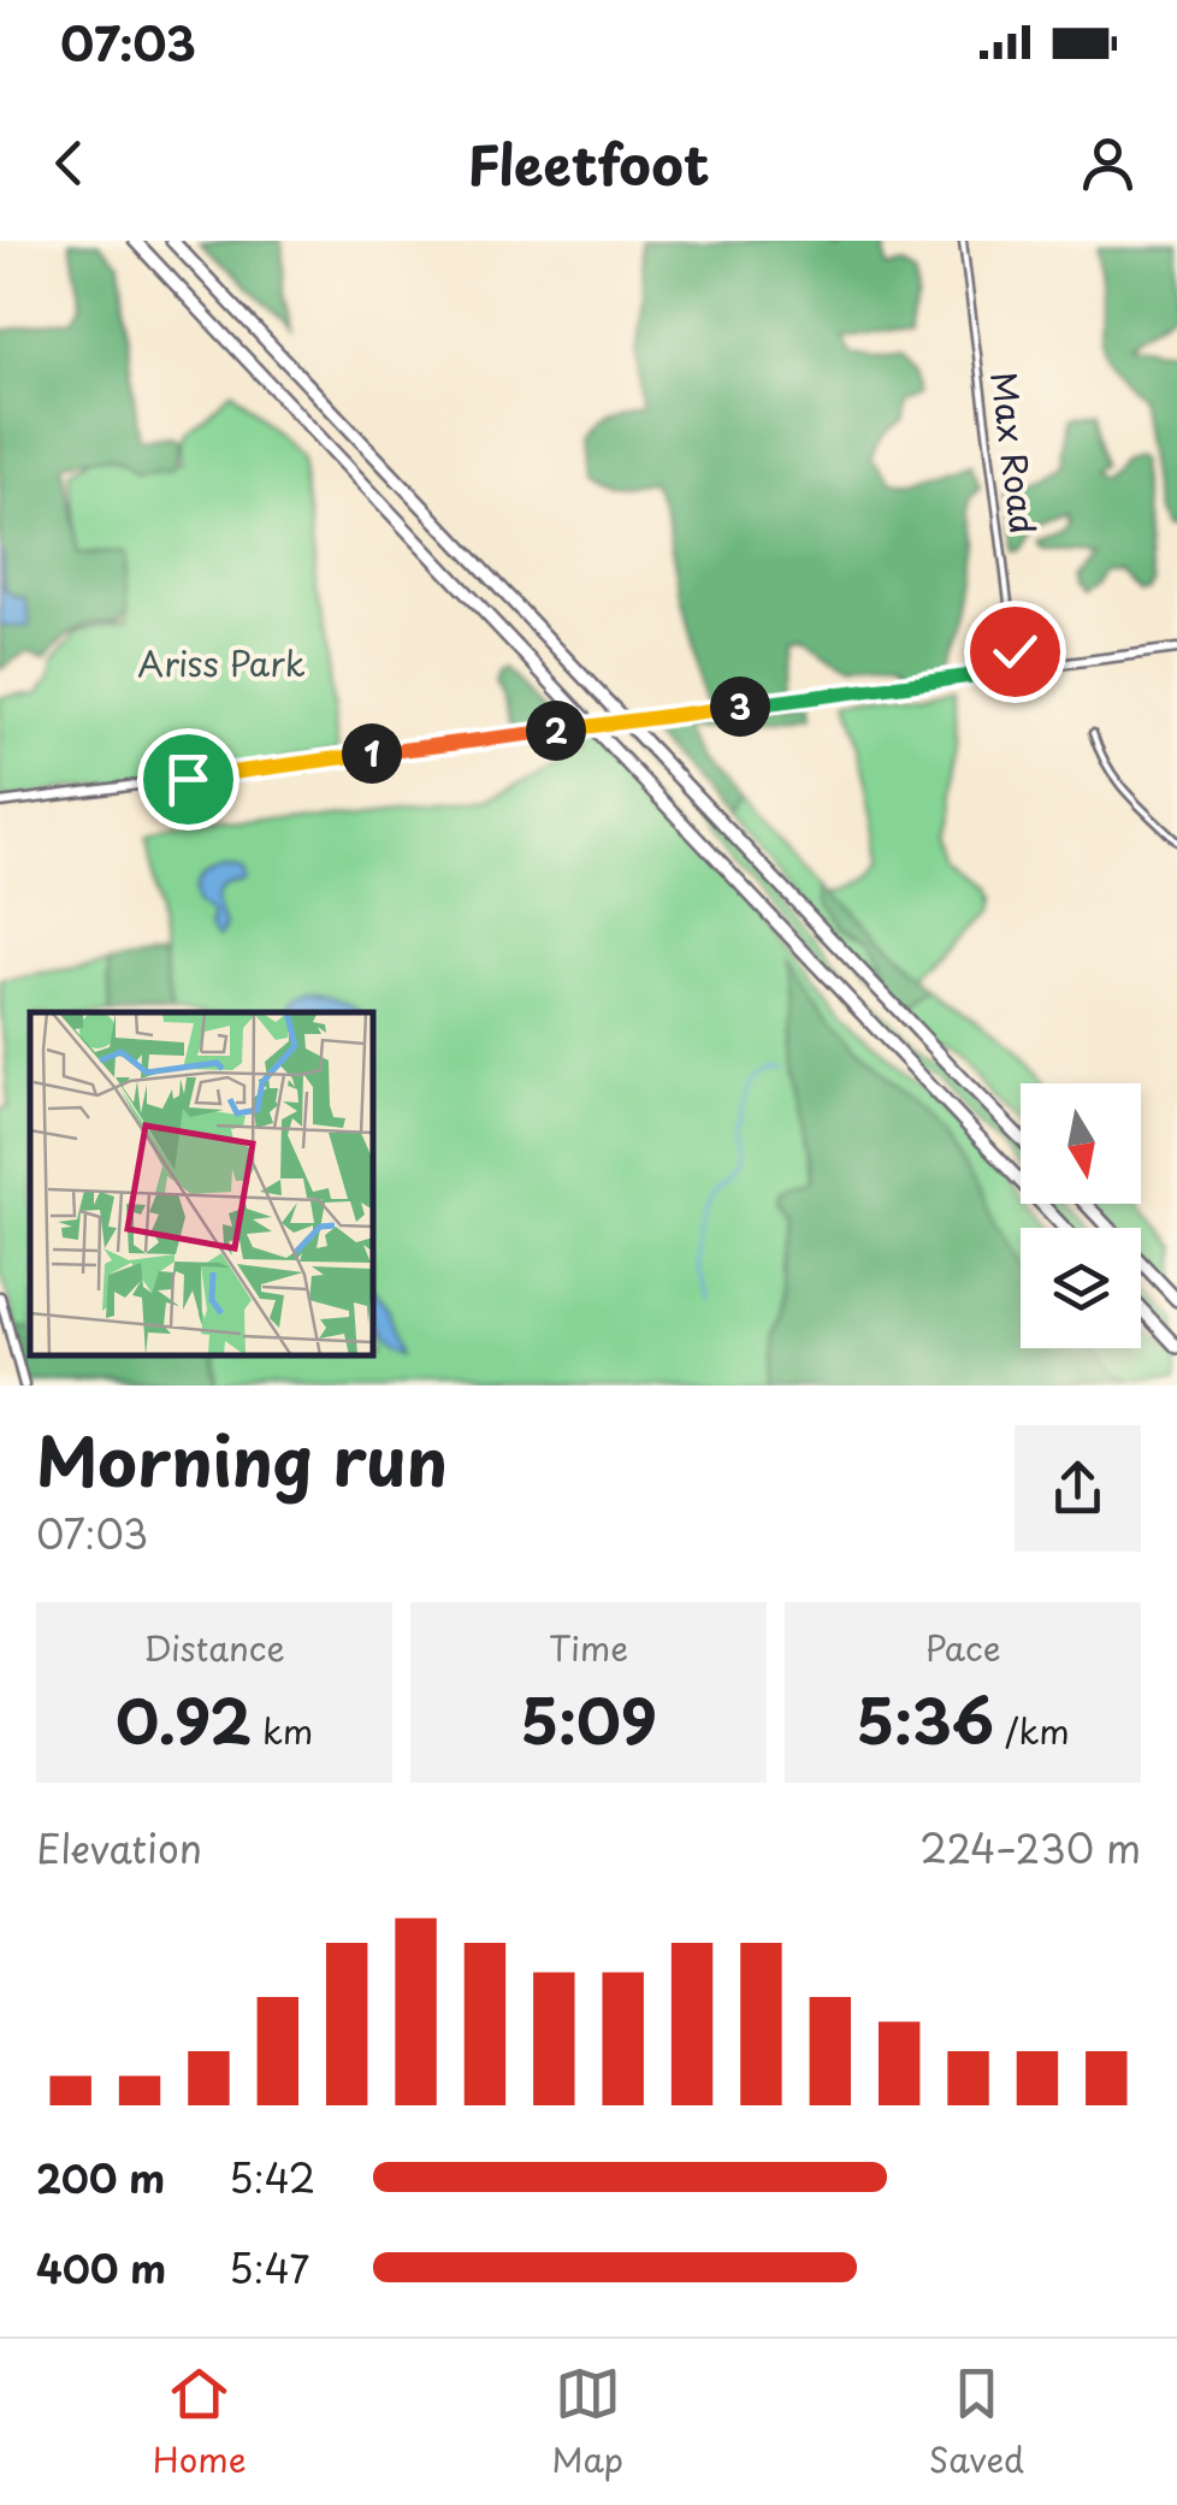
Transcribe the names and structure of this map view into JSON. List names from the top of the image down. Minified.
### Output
{"streets":{"street":["Max Road"]},"parks":["Ariss Park"],"north":"bottom","page":{"status":"07:03","header":"Fleetfoot","pins":["3","2","1"],"heading":["Morning run","07:03"],"stats":[["Distance","0.92 km"],["Time","5:09"],["Pace","5:36 /km"]],"chart":["Elevation","224–230 m"],"list":[{"name":"200 m","note":"5:42"},{"name":"400 m","note":"5:47"}],"tabs":["Home","Map","Saved"]}}
